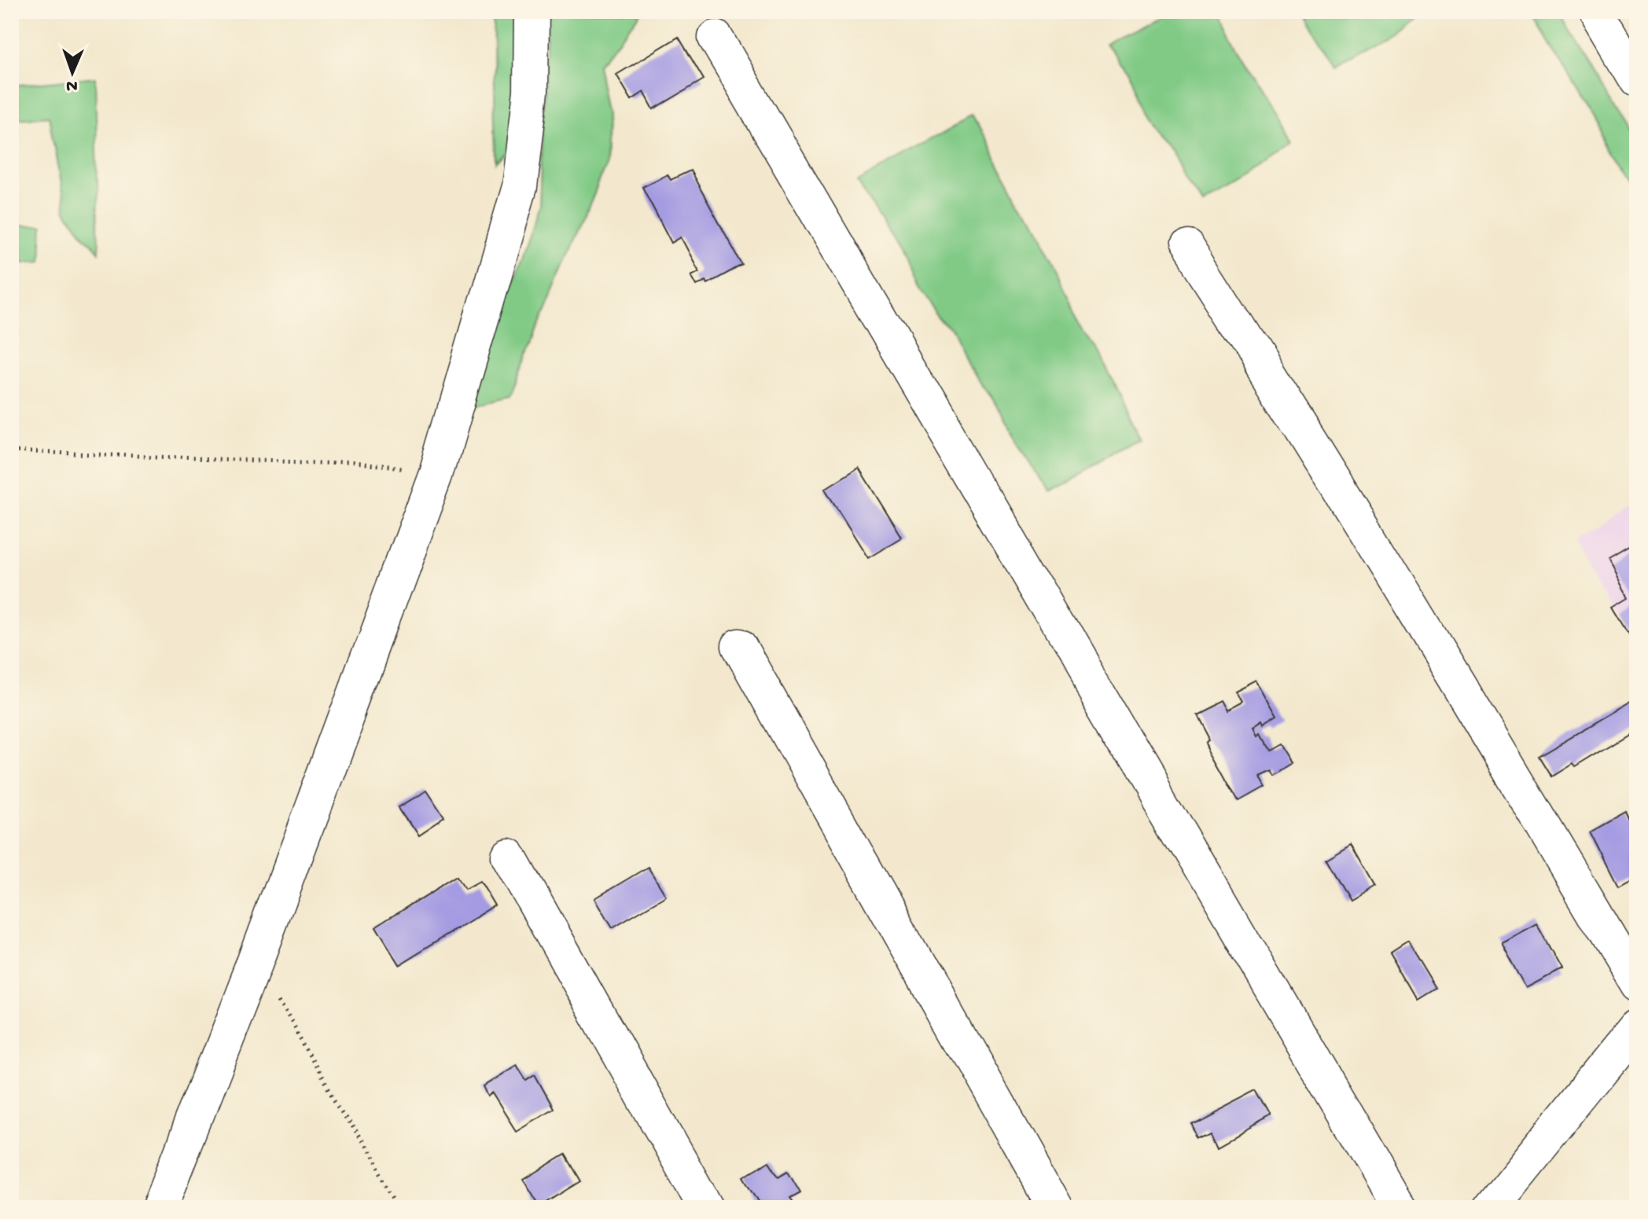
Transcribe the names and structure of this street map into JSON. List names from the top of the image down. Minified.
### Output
{"north":"bottom"}
